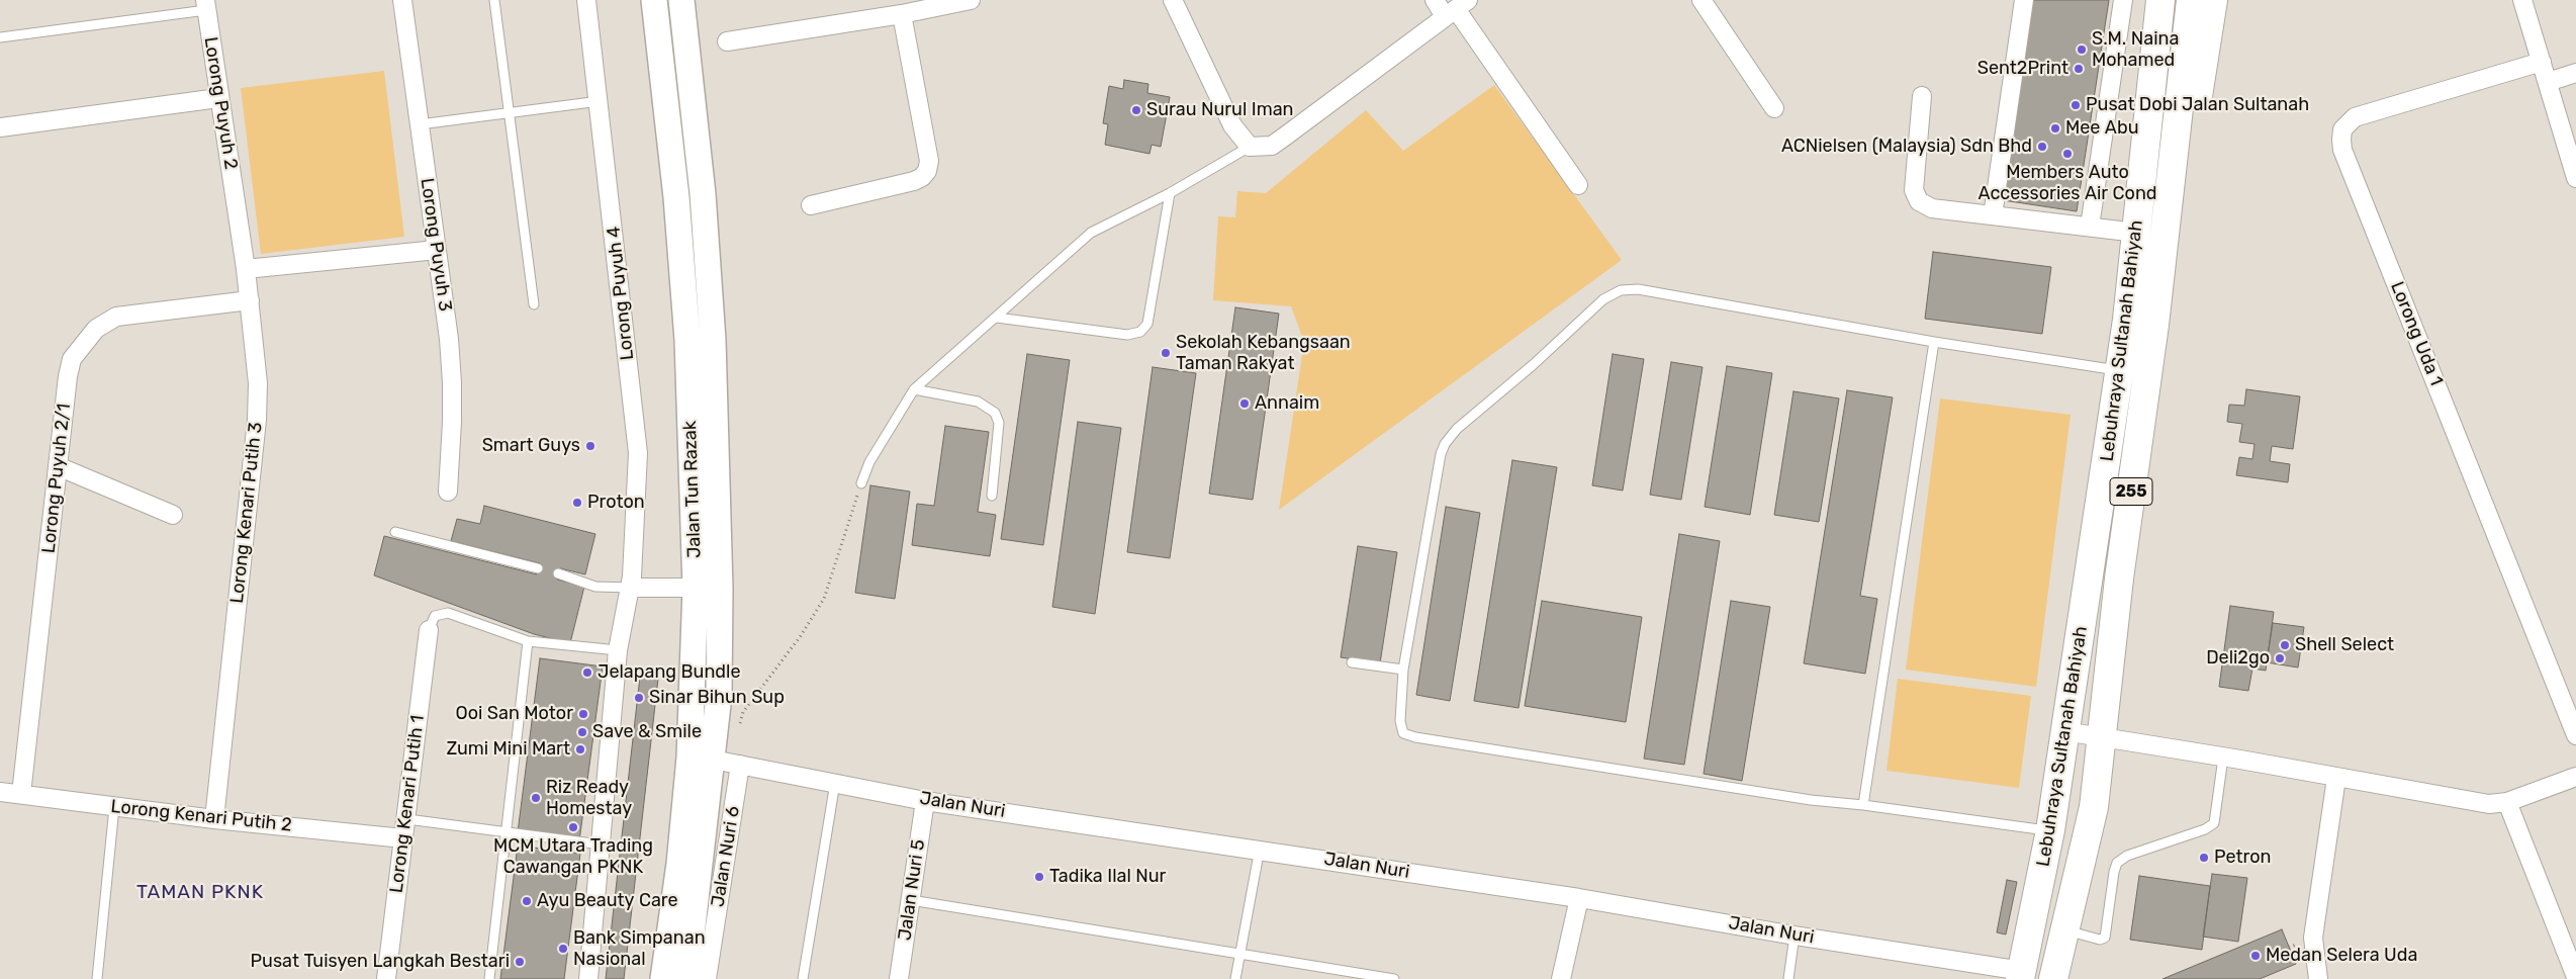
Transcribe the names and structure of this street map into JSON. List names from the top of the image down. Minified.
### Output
{"streets":{"main road":["Lebuhraya Sultanah Bahiyah","Jalan Tun Razak","255"],"street":["Lorong Puyuh 2","Lorong Puyuh 3","Lorong Puyuh 4","Lorong Uda 1","Lorong Puyuh 2/1","Lorong Kenari Putih 3","Lorong Kenari Putih 1","Jalan Nuri","Lorong Kenari Putih 2","Jalan Nuri 6","Jalan Nuri 5"]},"crossings":[["Lorong Puyuh 2","Lorong Kenari Putih 3"],["Lebuhraya Sultanah Bahiyah","Jalan Nuri"],["Lorong Puyuh 2/1","Lorong Kenari Putih 3"],["Lorong Puyuh 2/1","Lorong Kenari Putih 2"],["Jalan Tun Razak","Jalan Nuri"],["Lorong Kenari Putih 3","Lorong Kenari Putih 2"],["Lorong Kenari Putih 1","Lorong Kenari Putih 2"],["Jalan Nuri","Jalan Nuri 6"],["Jalan Nuri","Jalan Nuri 5"]],"districts":["TAMAN PKNK"],"places":["S.M. Naina Mohamed","Sent2Print","Pusat Dobi Jalan Sultanah","Surau Nurul Iman","Mee Abu","ACNielsen (Malaysia) Sdn Bhd","Members Auto Accessories Air Cond","Sekolah Kebangsaan Taman Rakyat","Annaim","Smart Guys","Proton","Shell Select","Deli2go","Jelapang Bundle","Sinar Bihun Sup","Ooi San Motor","Save & Smile","Zumi Mini Mart","Riz Ready Homestay","MCM Utara Trading Cawangan PKNK","Petron","Tadika Ilal Nur","Ayu Beauty Care","Bank Simpanan Nasional","Medan Selera Uda","Pusat Tuisyen Langkah Bestari"]}
